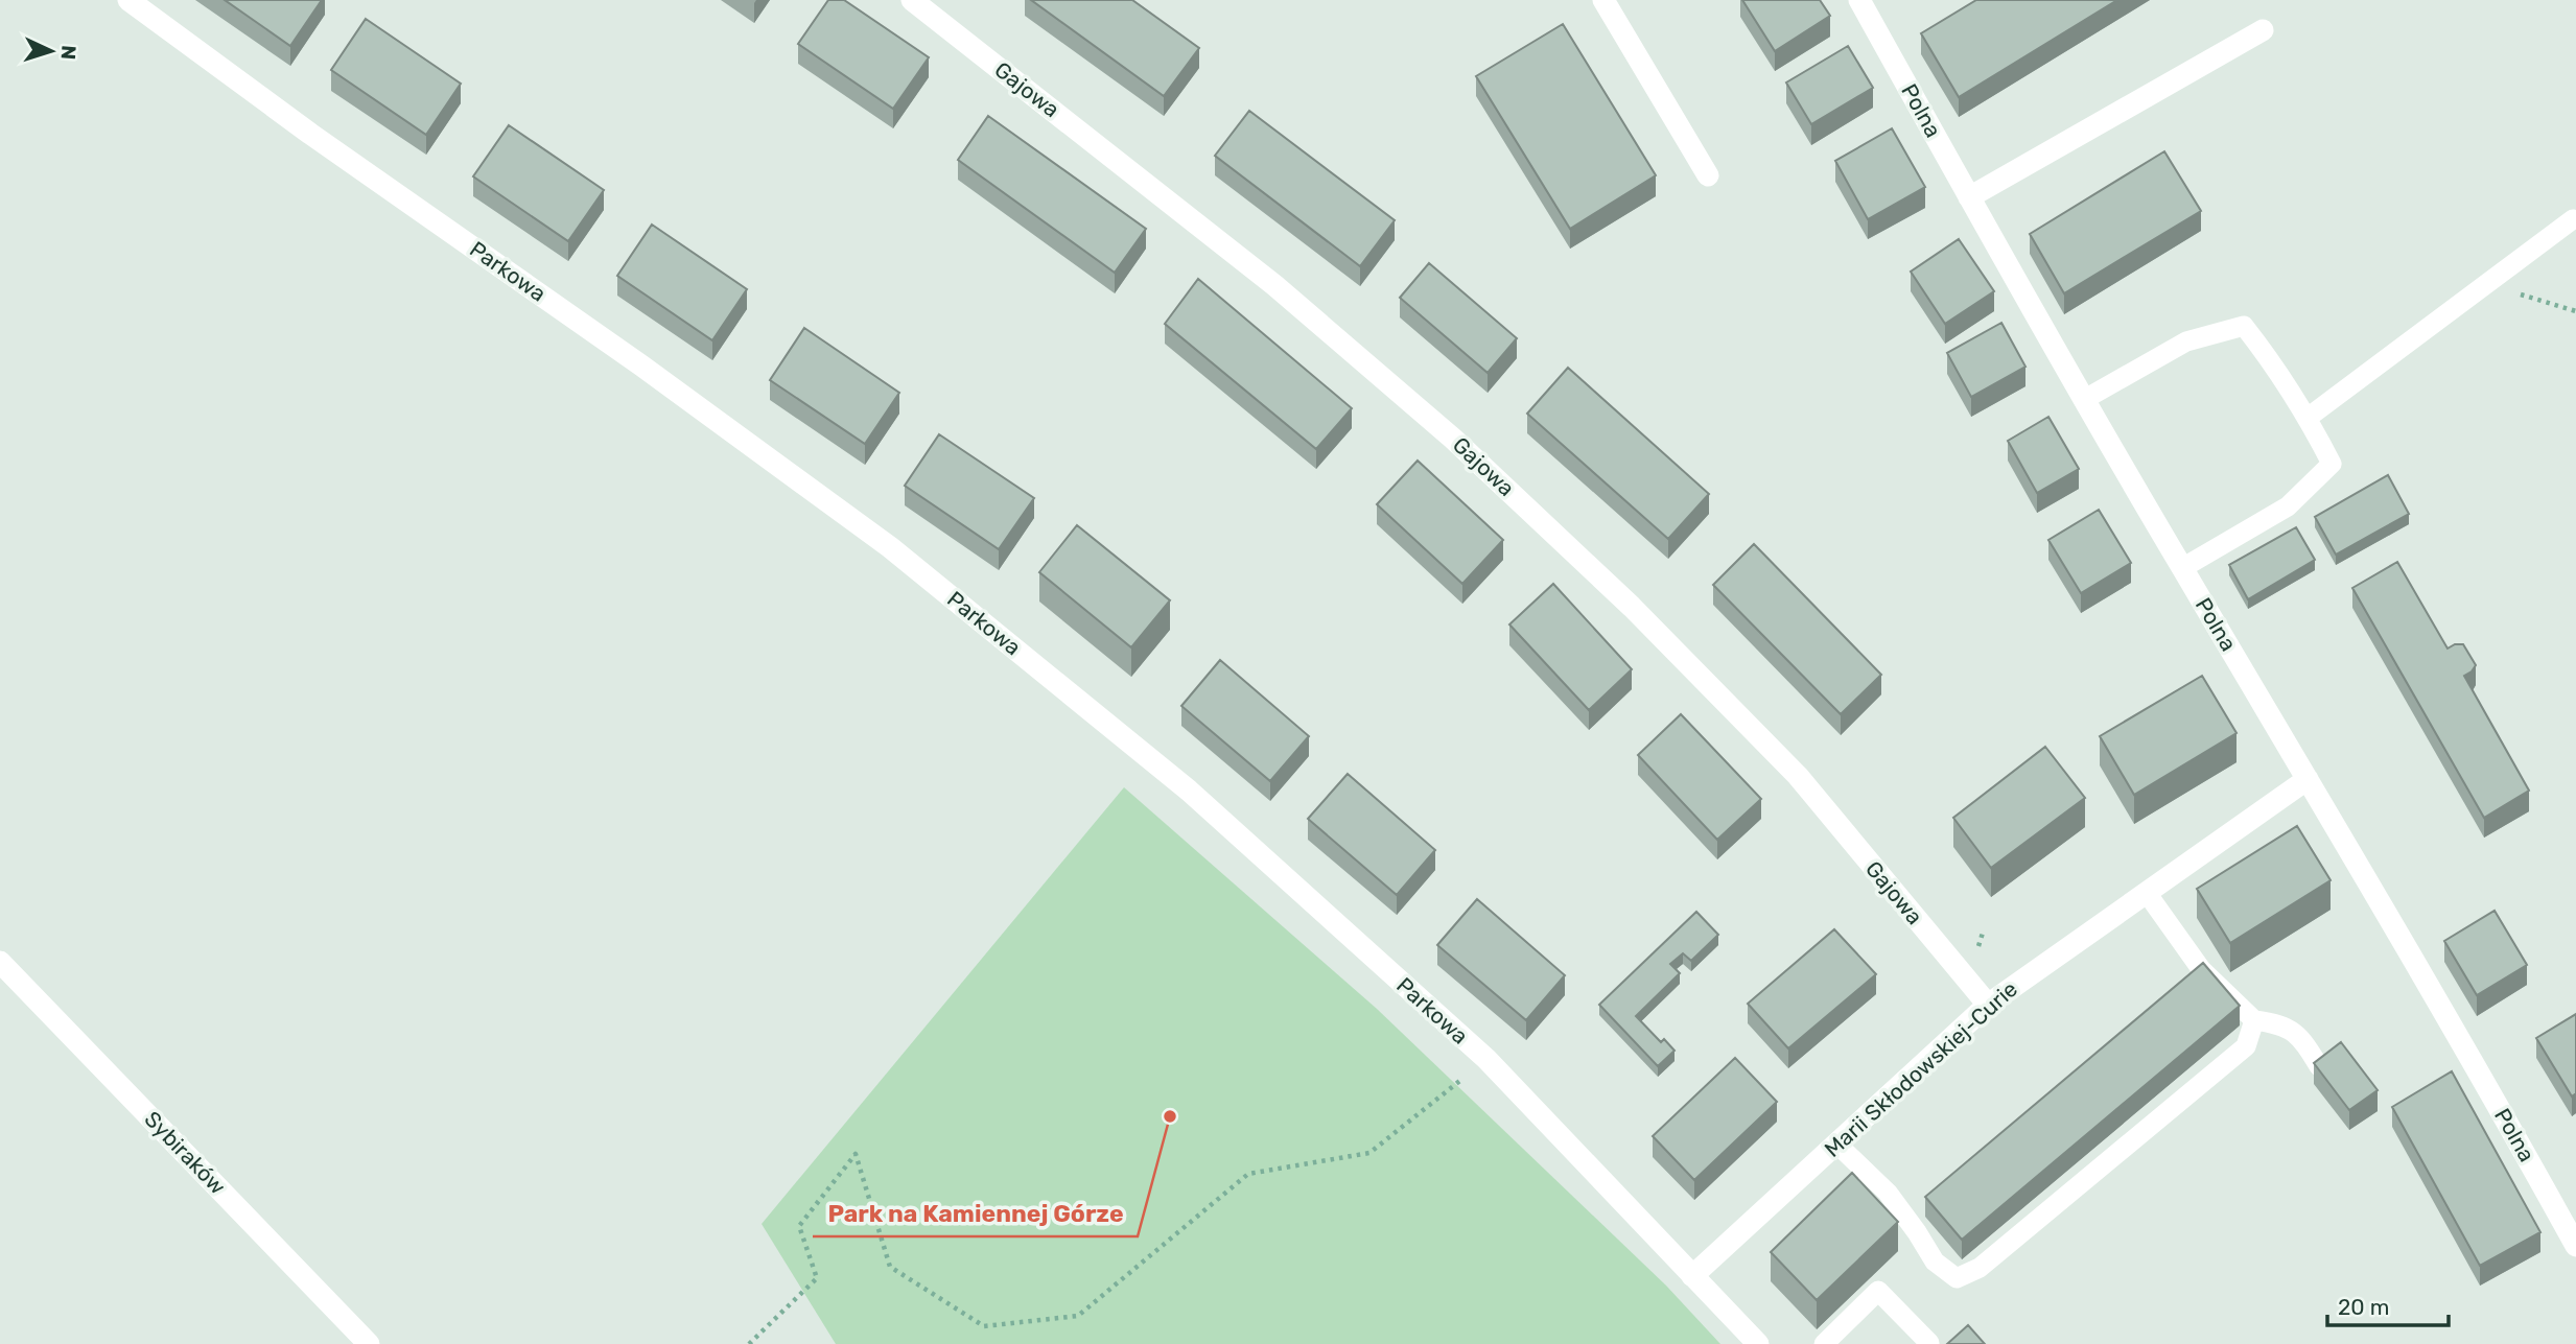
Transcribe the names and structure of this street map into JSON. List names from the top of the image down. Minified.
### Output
{"streets":{"street":["Gajowa","Polna","Parkowa","Marii Skłodowskiej-Curie","Sybiraków"]},"crossings":[["Gajowa","Marii Skłodowskiej-Curie"],["Polna","Marii Skłodowskiej-Curie"],["Parkowa","Marii Skłodowskiej-Curie"]],"places":["Park na Kamiennej Górze"],"scale_bar":"20 m","north":"right"}
